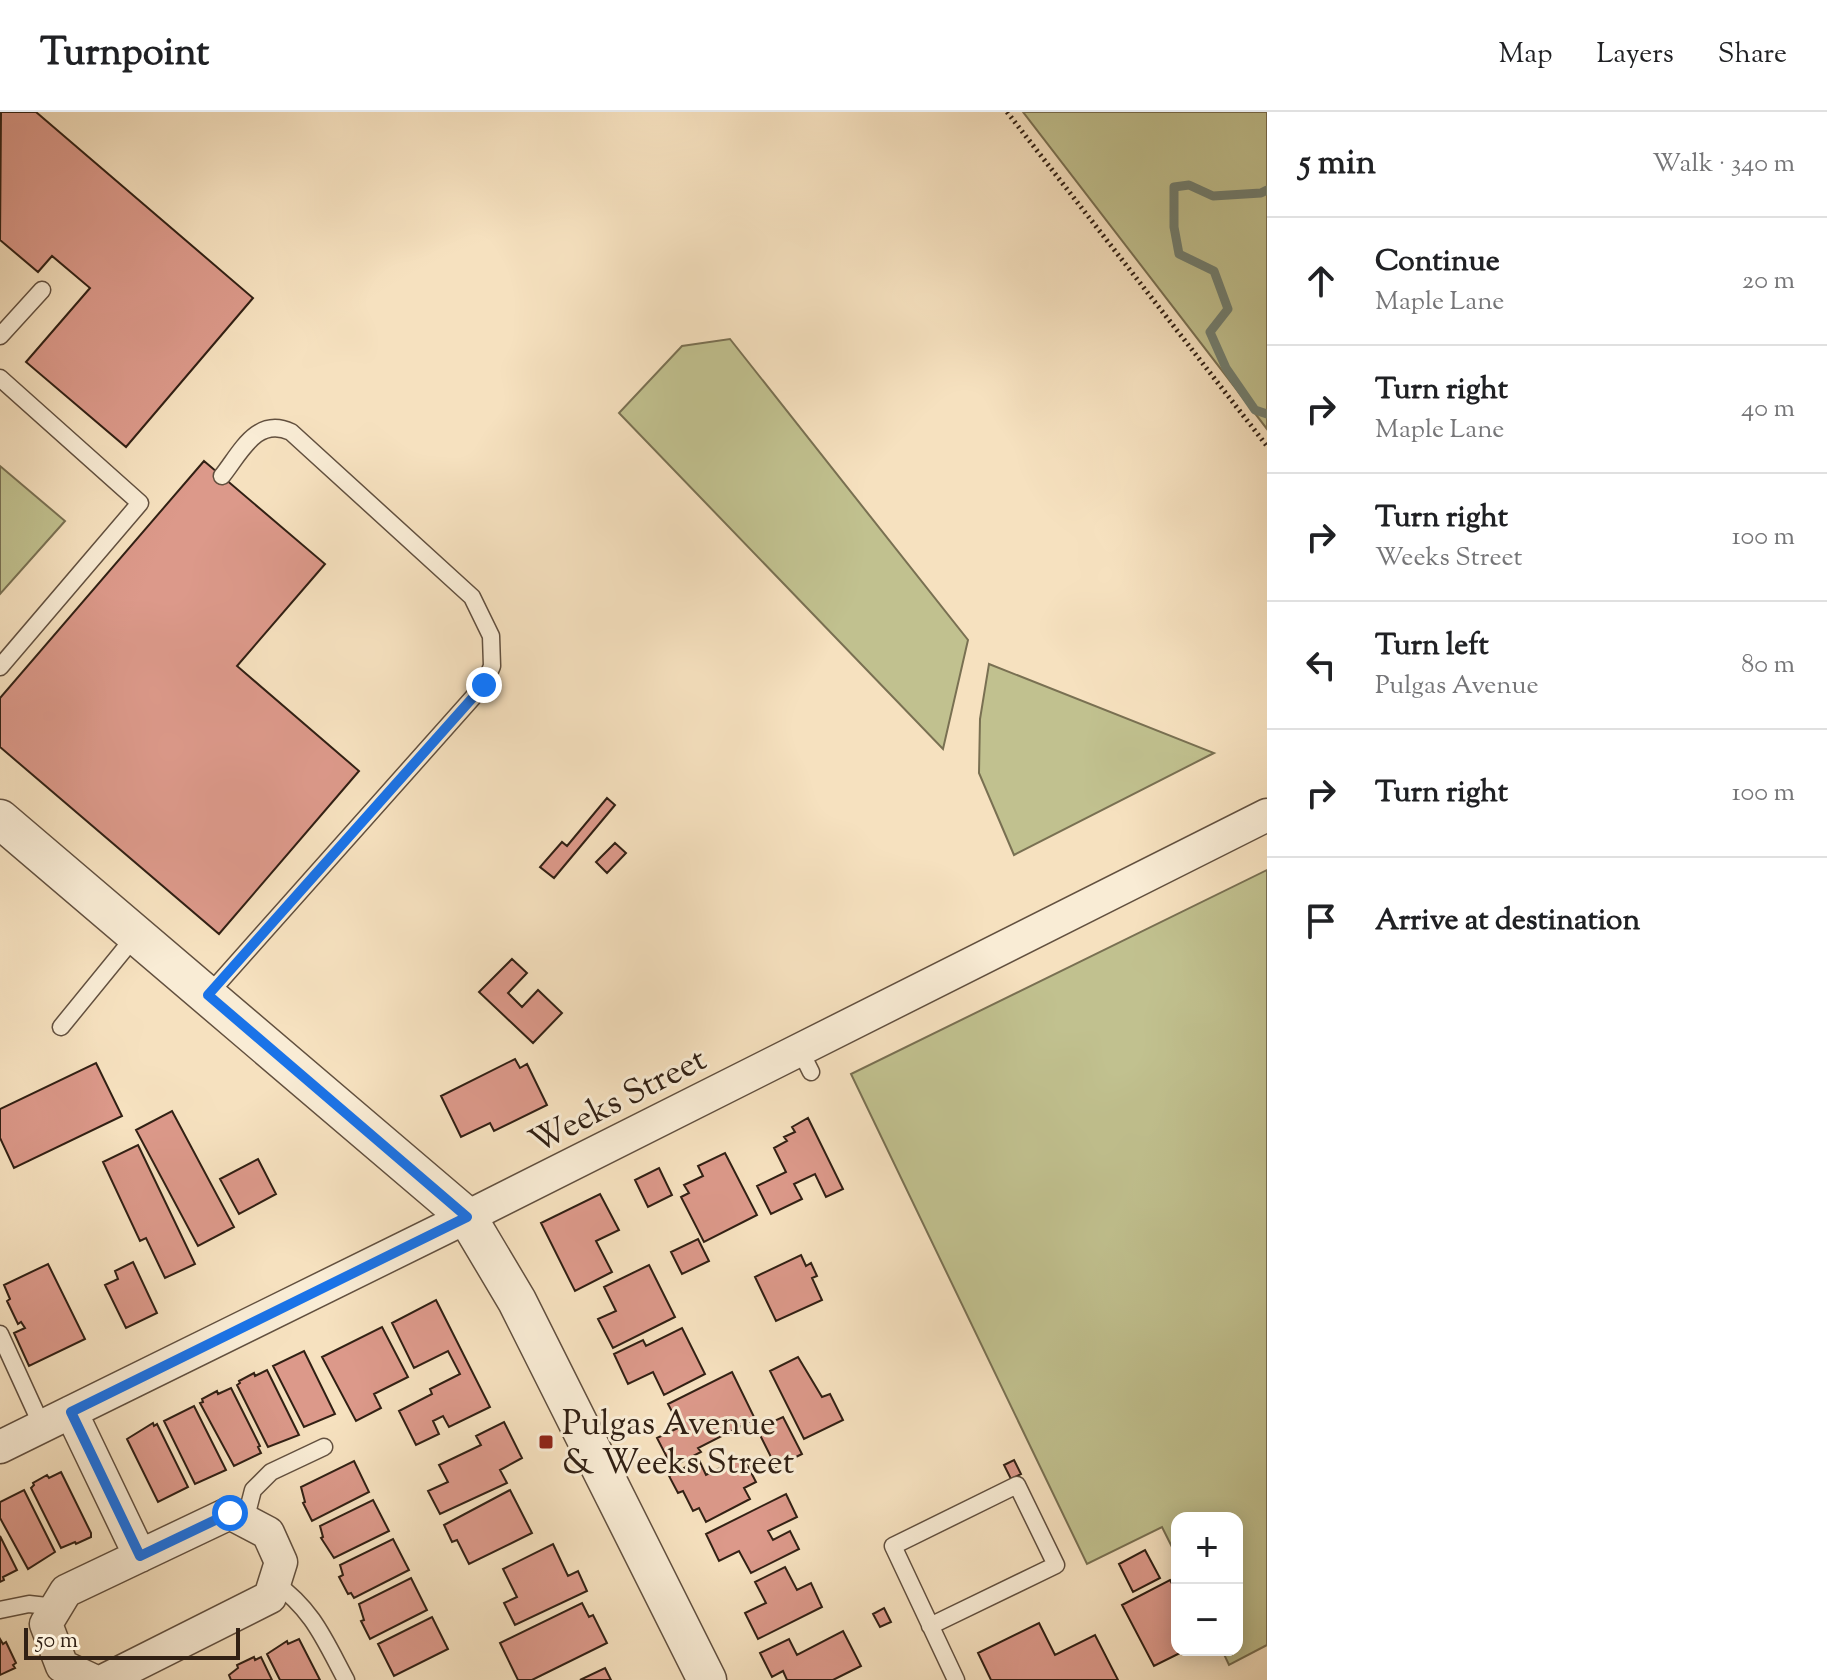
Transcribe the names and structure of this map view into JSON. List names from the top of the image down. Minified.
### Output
{"streets":{"street":["Weeks Street"]},"places":{"transit":["Pulgas Avenue & Weeks Street"]},"scale_bar":"50 m","page":{"header":"Turnpoint","nav":["Map","Layers","Share"],"heading":["5 min","Walk · 340 m"],"list":[["Continue","Maple Lane","20 m"],["Turn right","Maple Lane","40 m"],["Turn right","Weeks Street","100 m"],["Turn left","Pulgas Avenue","80 m"],["Turn right","100 m"],"Arrive at destination"],"map_buttons":["+","−"],"scale":"50 m"}}
